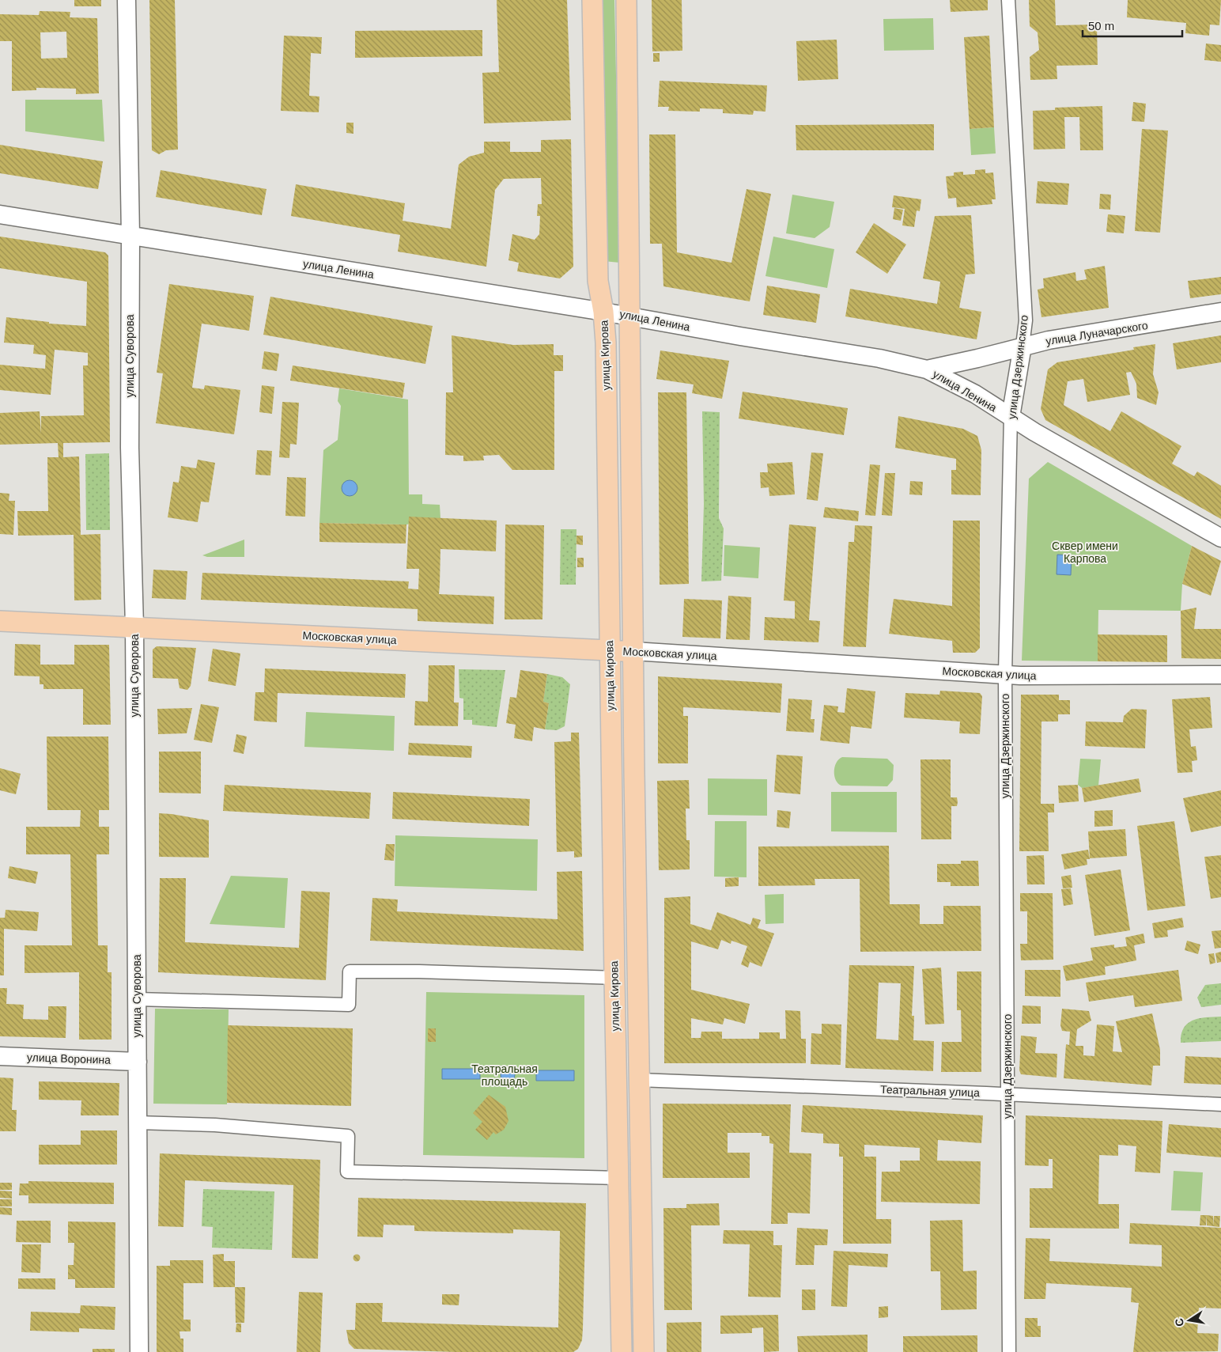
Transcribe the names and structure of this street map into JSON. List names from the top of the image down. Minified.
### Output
{"streets":{"main road":["улица Ленина","улица Луначарского","улица Кирова","улица Суворова","улица Дзержинского","Московская улица","улица Воронина"],"street":["Театральная улица"]},"crossings":[["улица Ленина","улица Луначарского"],["улица Ленина","улица Кирова"],["улица Ленина","улица Суворова"],["улица Ленина","улица Дзержинского"],["улица Луначарского","улица Дзержинского"],["улица Кирова","Московская улица"],["улица Суворова","Московская улица"],["улица Суворова","улица Воронина"],["улица Дзержинского","Московская улица"],["улица Дзержинского","Театральная улица"]],"parks":["Сквер имени Карпова","Театральная площадь"],"scale_bar":"50 m","north":"left"}
